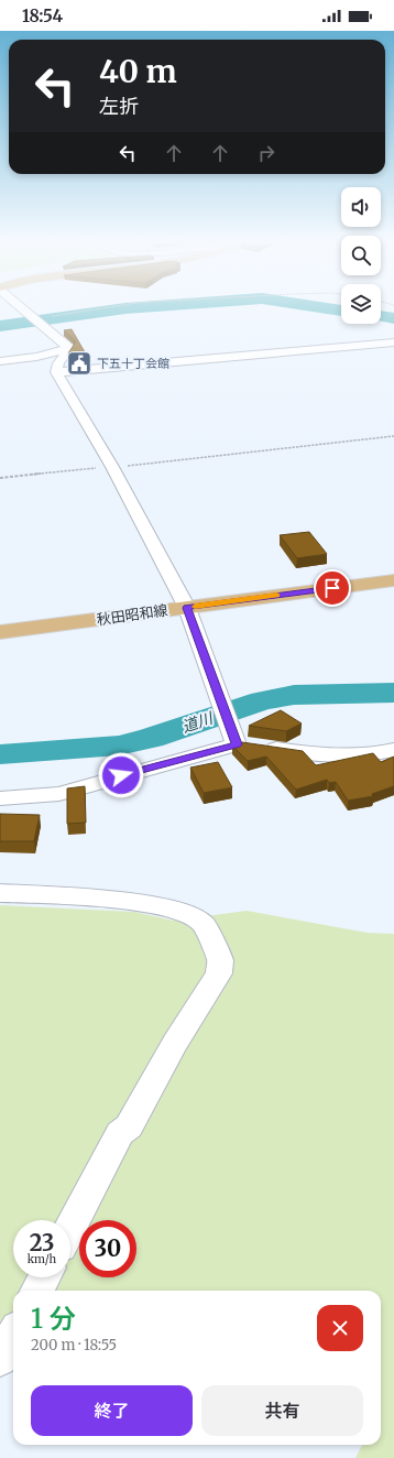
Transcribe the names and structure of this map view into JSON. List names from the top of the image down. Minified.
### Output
{"streets":{"main road":["秋田昭和線"]},"water":["道川"],"places":{"public building":["下五十丁会館"]},"page":{"status":"18:54","turn":["40 m","左折"],"speed":"23 km/h","limit":"30","heading":["1 分","200 m · 18:55"],"buttons":["終了","共有"]}}
